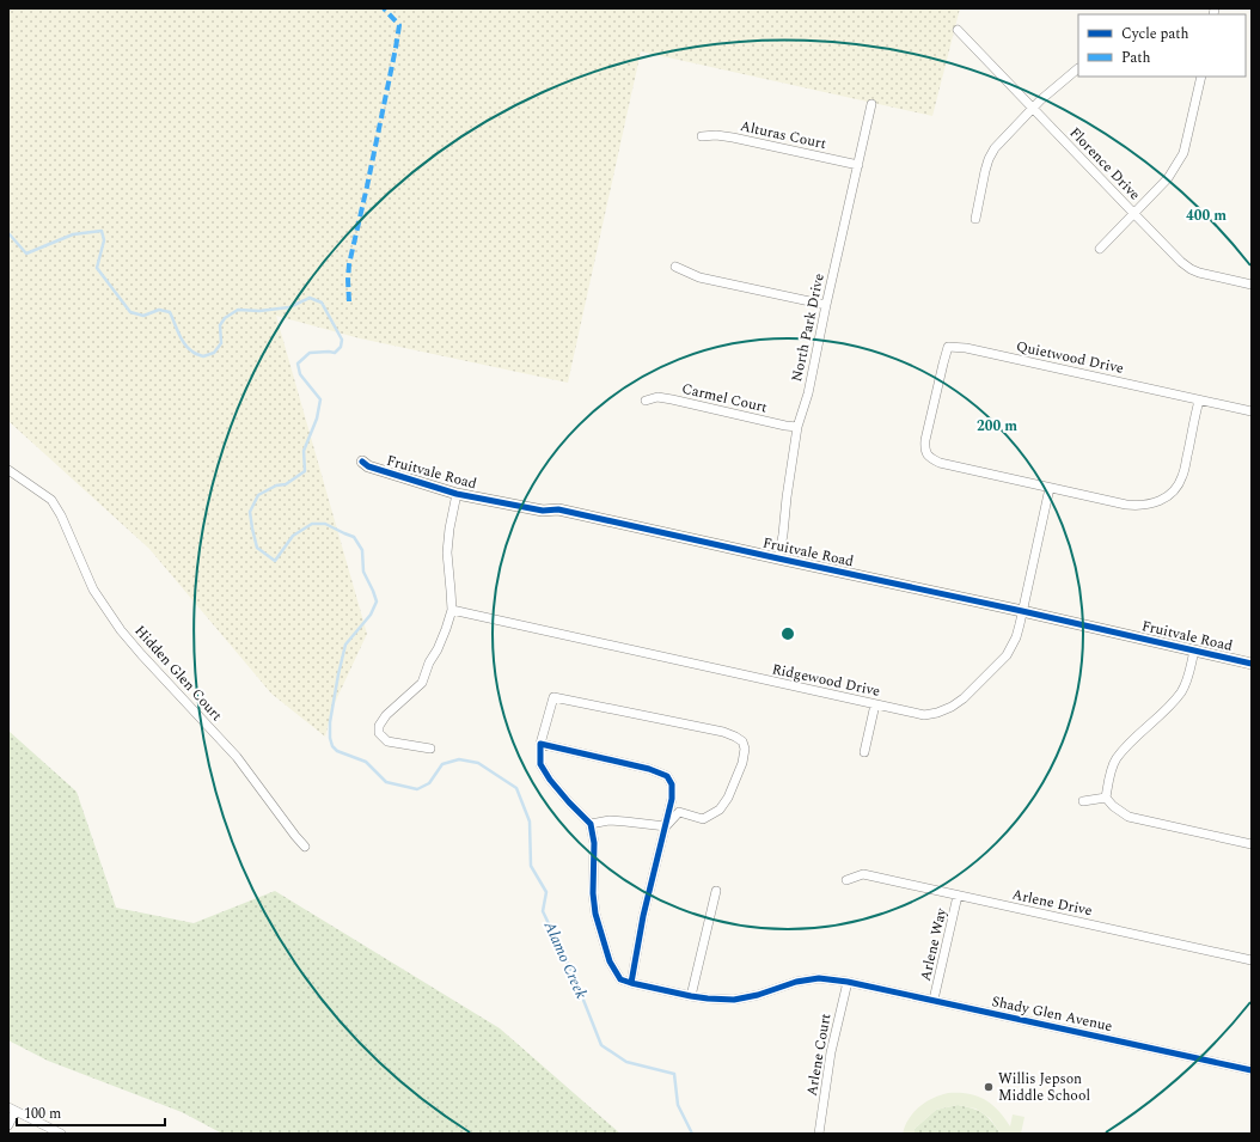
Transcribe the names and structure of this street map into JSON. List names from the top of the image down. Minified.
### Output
{"streets":{"street":["Alturas Court","Florence Drive","North Park Drive","Quietwood Drive","Carmel Court","Fruitvale Road","Hidden Glen Court","Ridgewood Drive","Arlene Drive","Arlene Way","Shady Glen Avenue","Arlene Court"]},"crossings":[["Alturas Court","North Park Drive"],["North Park Drive","Carmel Court"],["North Park Drive","Fruitvale Road"],["Quietwood Drive","Ridgewood Drive"],["Fruitvale Road","Ridgewood Drive"],["Arlene Drive","Arlene Way"],["Arlene Way","Shady Glen Avenue"],["Shady Glen Avenue","Arlene Court"]],"water":["Alamo Creek"],"places":["Willis Jepson Middle School"],"legend":["Cycle path","Path"],"scale_bar":"100 m","rings":["400 m","200 m"]}
